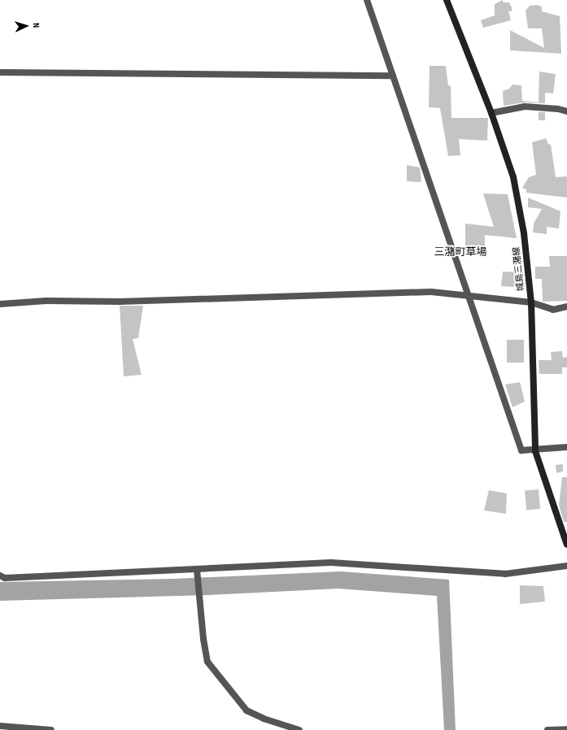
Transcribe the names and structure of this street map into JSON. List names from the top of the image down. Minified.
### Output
{"streets":{"main road":["城島三潴線"]},"districts":["三潴町草場"],"north":"right"}
